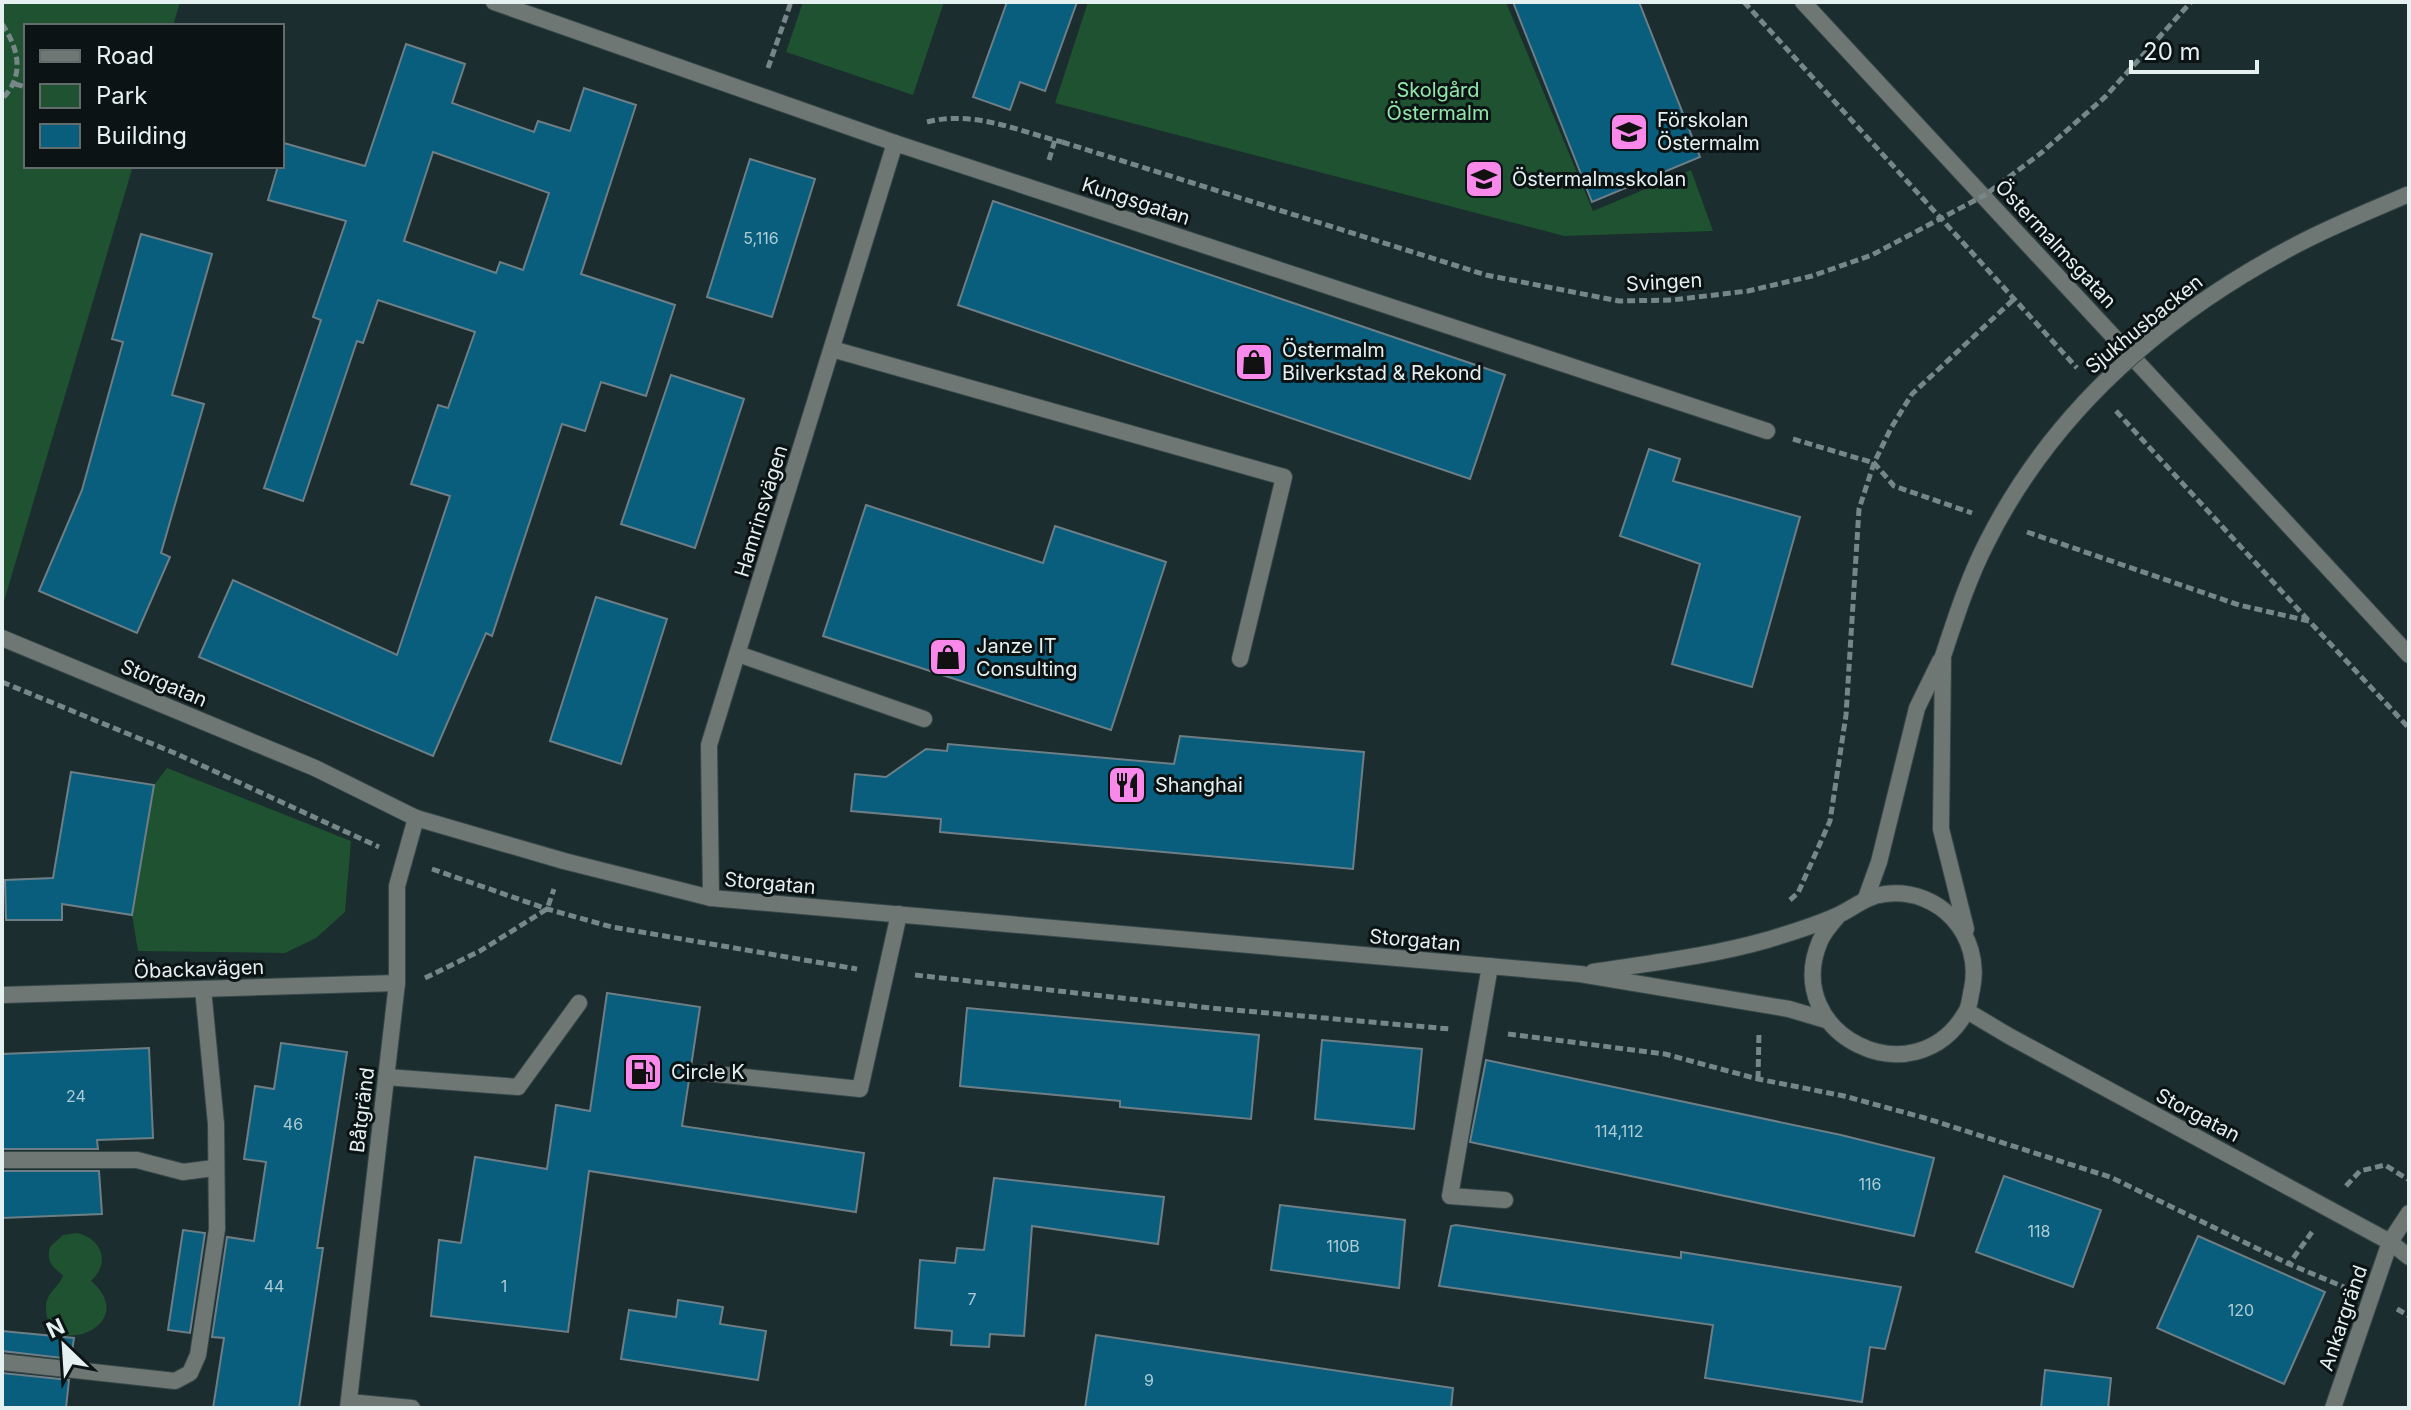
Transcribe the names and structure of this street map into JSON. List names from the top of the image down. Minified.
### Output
{"streets":{"street":["Kungsgatan","Östermalmsgatan","Sjukhusbacken","Hamrinsvägen","Storgatan","Öbackavägen","Båtgränd","Ankargränd"],"path":["Svingen"]},"crossings":[["Kungsgatan","Hamrinsvägen"],["Sjukhusbacken","Storgatan"],["Hamrinsvägen","Storgatan"],["Storgatan","Båtgränd"],["Storgatan","Ankargränd"],["Öbackavägen","Båtgränd"]],"parks":["Skolgård Östermalm"],"places":{"school or university":["Förskolan Östermalm","Östermalmsskolan"],"shop":["Östermalm Bilverkstad & Rekond","Janze IT Consulting"],"restaurant":["Shanghai"],"fuel station":["Circle K"]},"house_numbers":["5,116","24","46","114,112","116","118","110B","44","1","7","120","9"],"legend":["Road","Park","Building"],"scale_bar":"20 m","north":"top left"}
